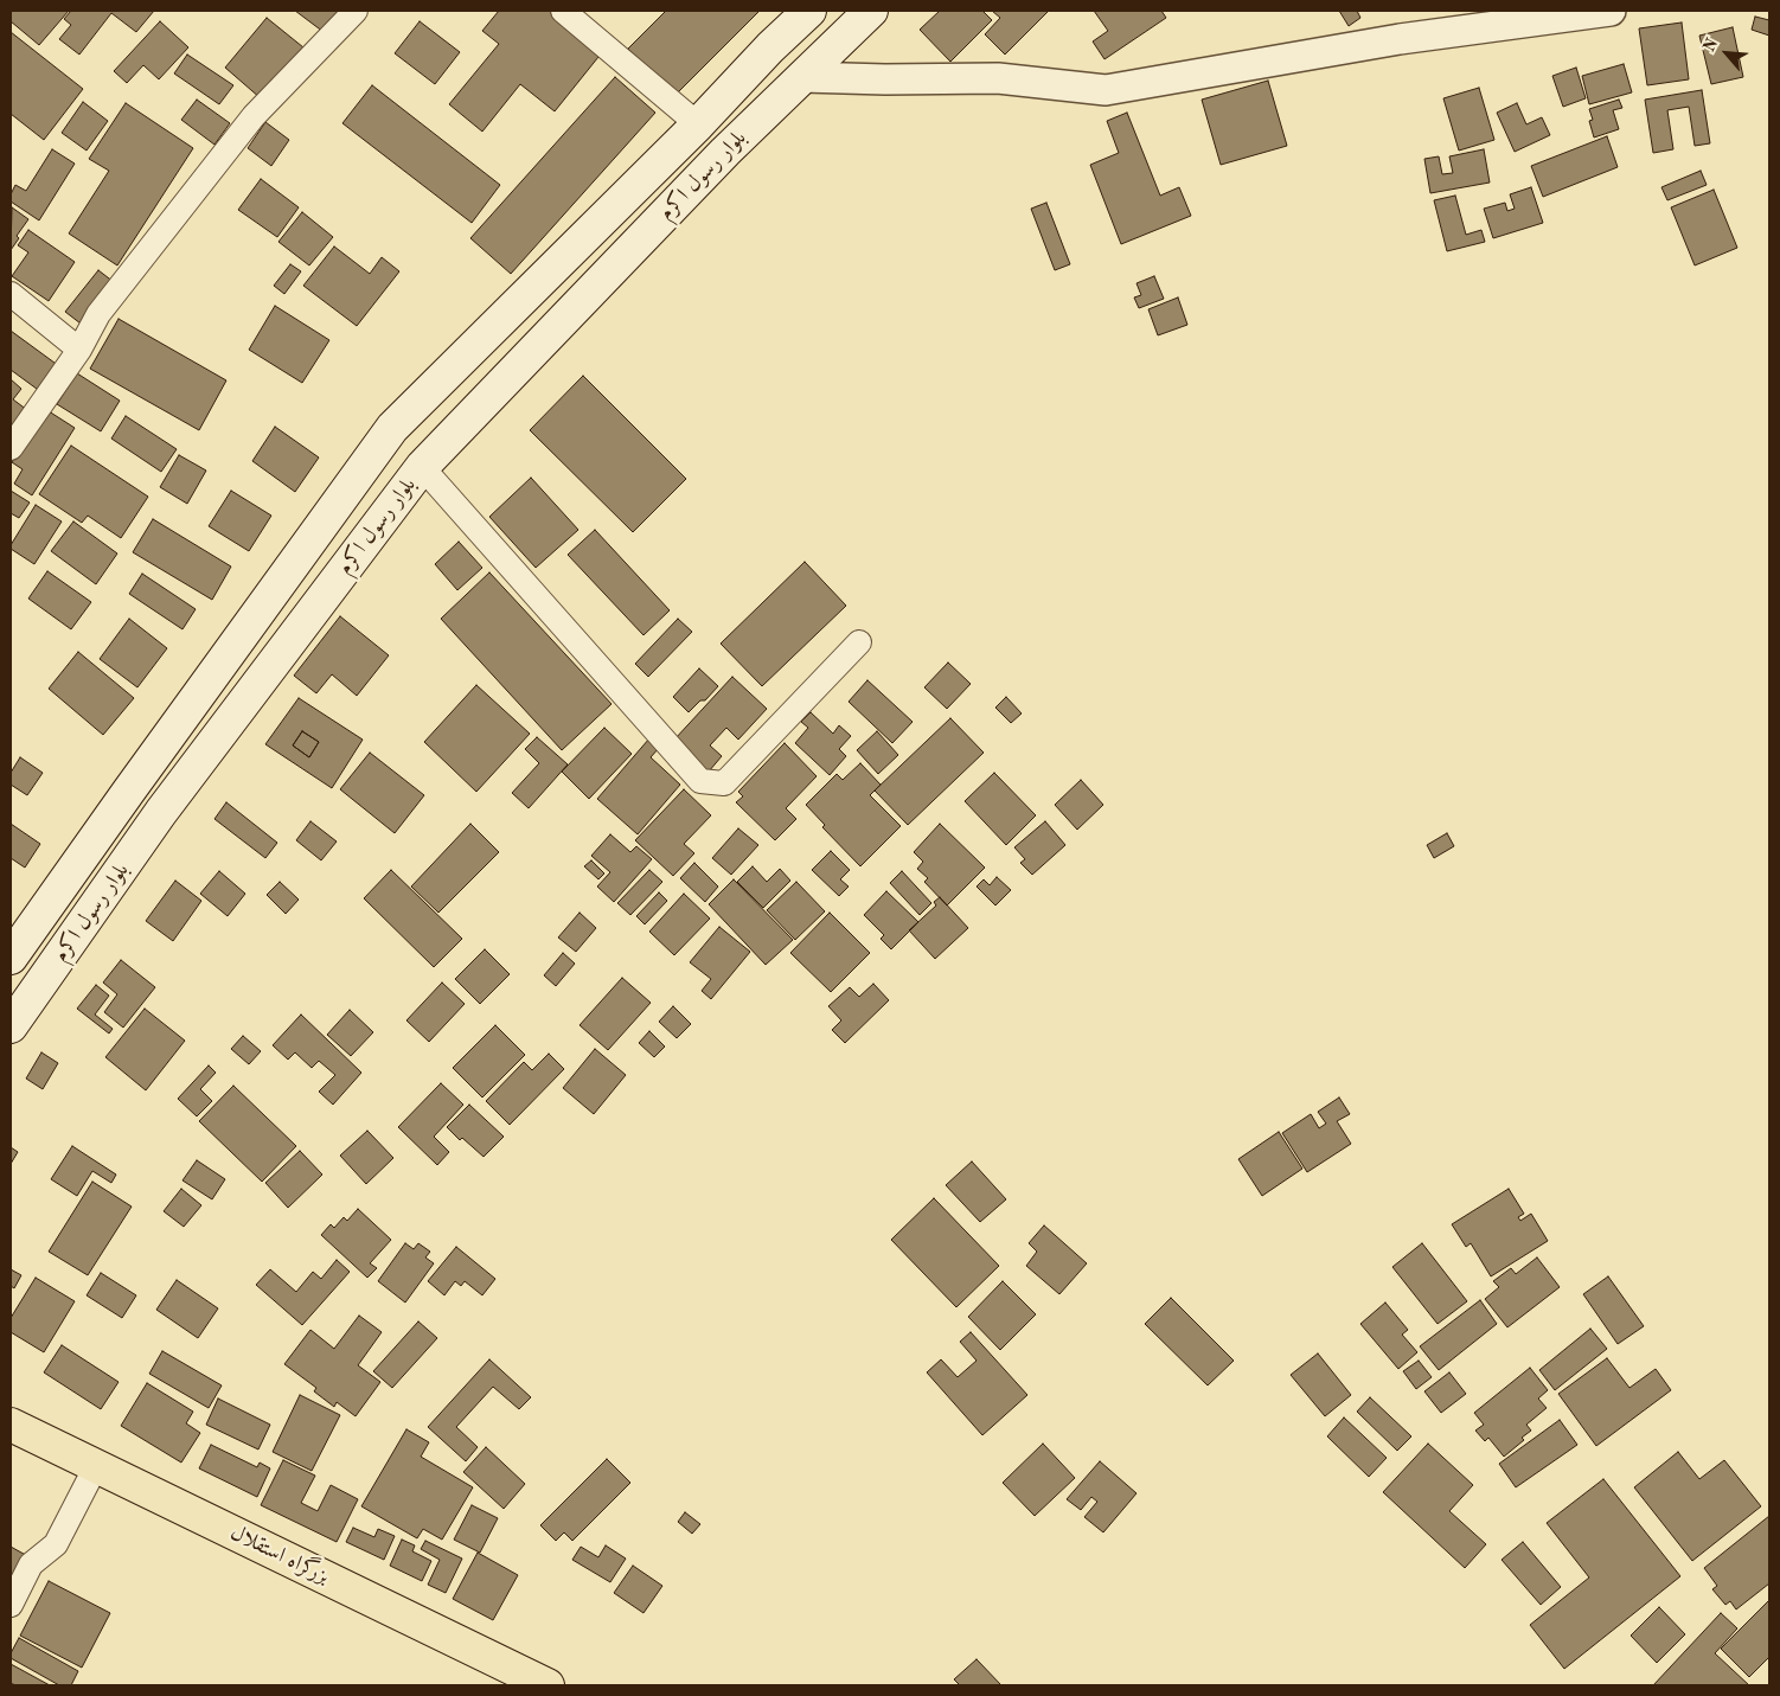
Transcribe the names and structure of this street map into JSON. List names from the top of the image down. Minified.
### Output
{"streets":{"highway":["بزرگراه استقلال"],"main road":["بلوار رسول اکرم"]},"north":"top left"}
